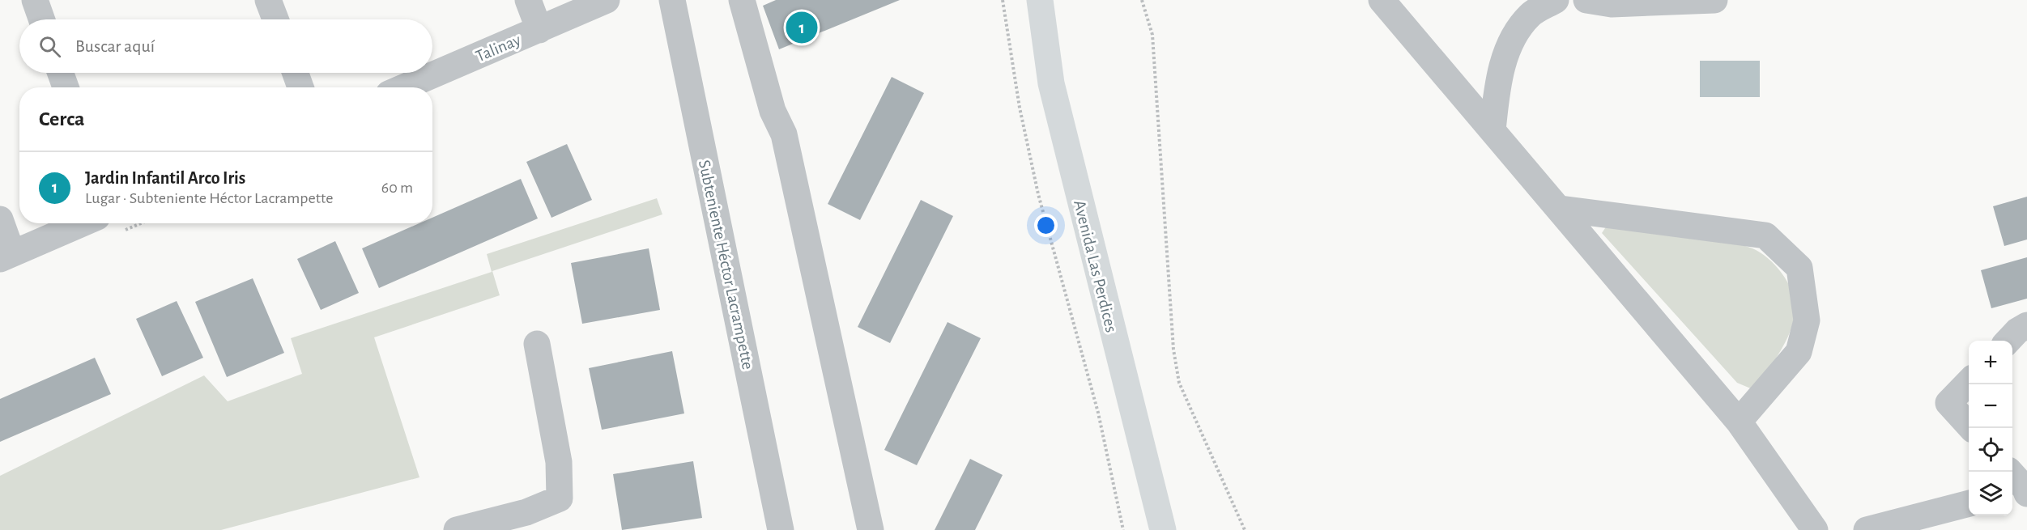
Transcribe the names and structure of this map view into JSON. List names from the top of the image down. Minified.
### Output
{"streets":{"main road":["Avenida Las Perdices"],"street":["Talinay","Subteniente Héctor Lacrampette"]},"page":{"pins":"1","search":"Buscar aquí","heading":"Cerca","list":[{"mark":"1","name":"Jardin Infantil Arco Iris","note":"Lugar · Subteniente Héctor Lacrampette","value":"60 m"}],"map_buttons":["+","−"]}}
